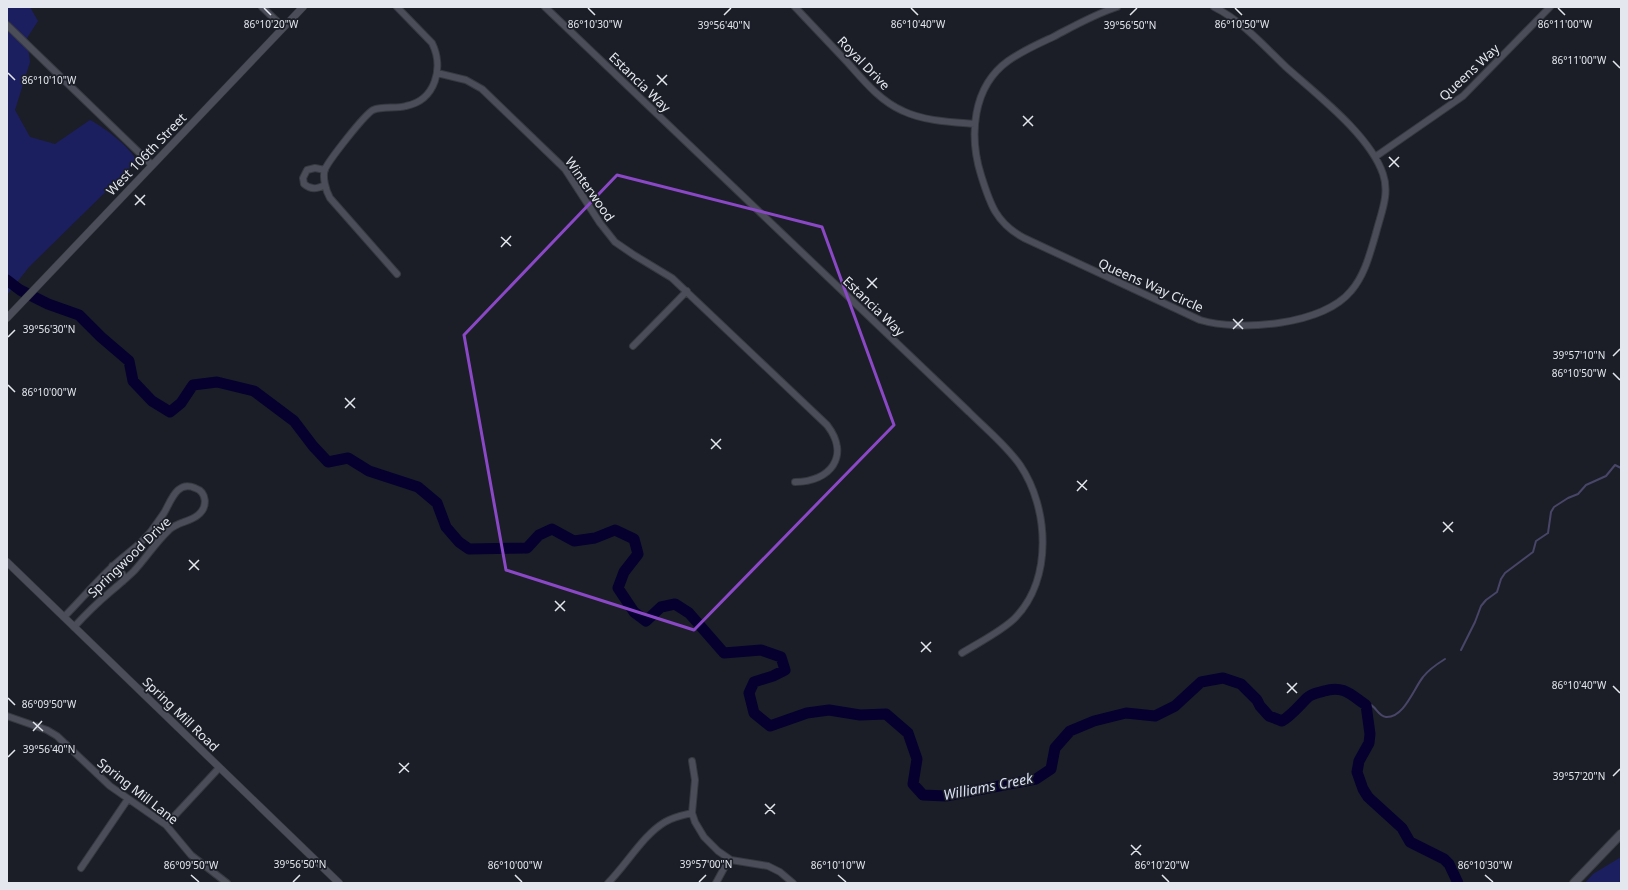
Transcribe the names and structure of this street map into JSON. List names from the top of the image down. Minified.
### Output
{"streets":{"street":["Royal Drive","Queens Way","Estancia Way","West 106th Street","Winterwood","Queens Way Circle","Springwood Drive","Spring Mill Road","Spring Mill Lane"]},"crossings":[["Royal Drive","Queens Way Circle"],["Queens Way","Queens Way Circle"],["Springwood Drive","Spring Mill Road"]],"water":["Williams Creek"],"coordinates":["86°11'00\"W","86°10'20\"W","86°10'30\"W","86°10'40\"W","86°10'50\"W","39°56'40\"N","39°56'50\"N","86°10'10\"W","39°56'30\"N","39°57'10\"N","86°10'00\"W","86°09'50\"W","39°57'20\"N","39°57'00\"N"]}
